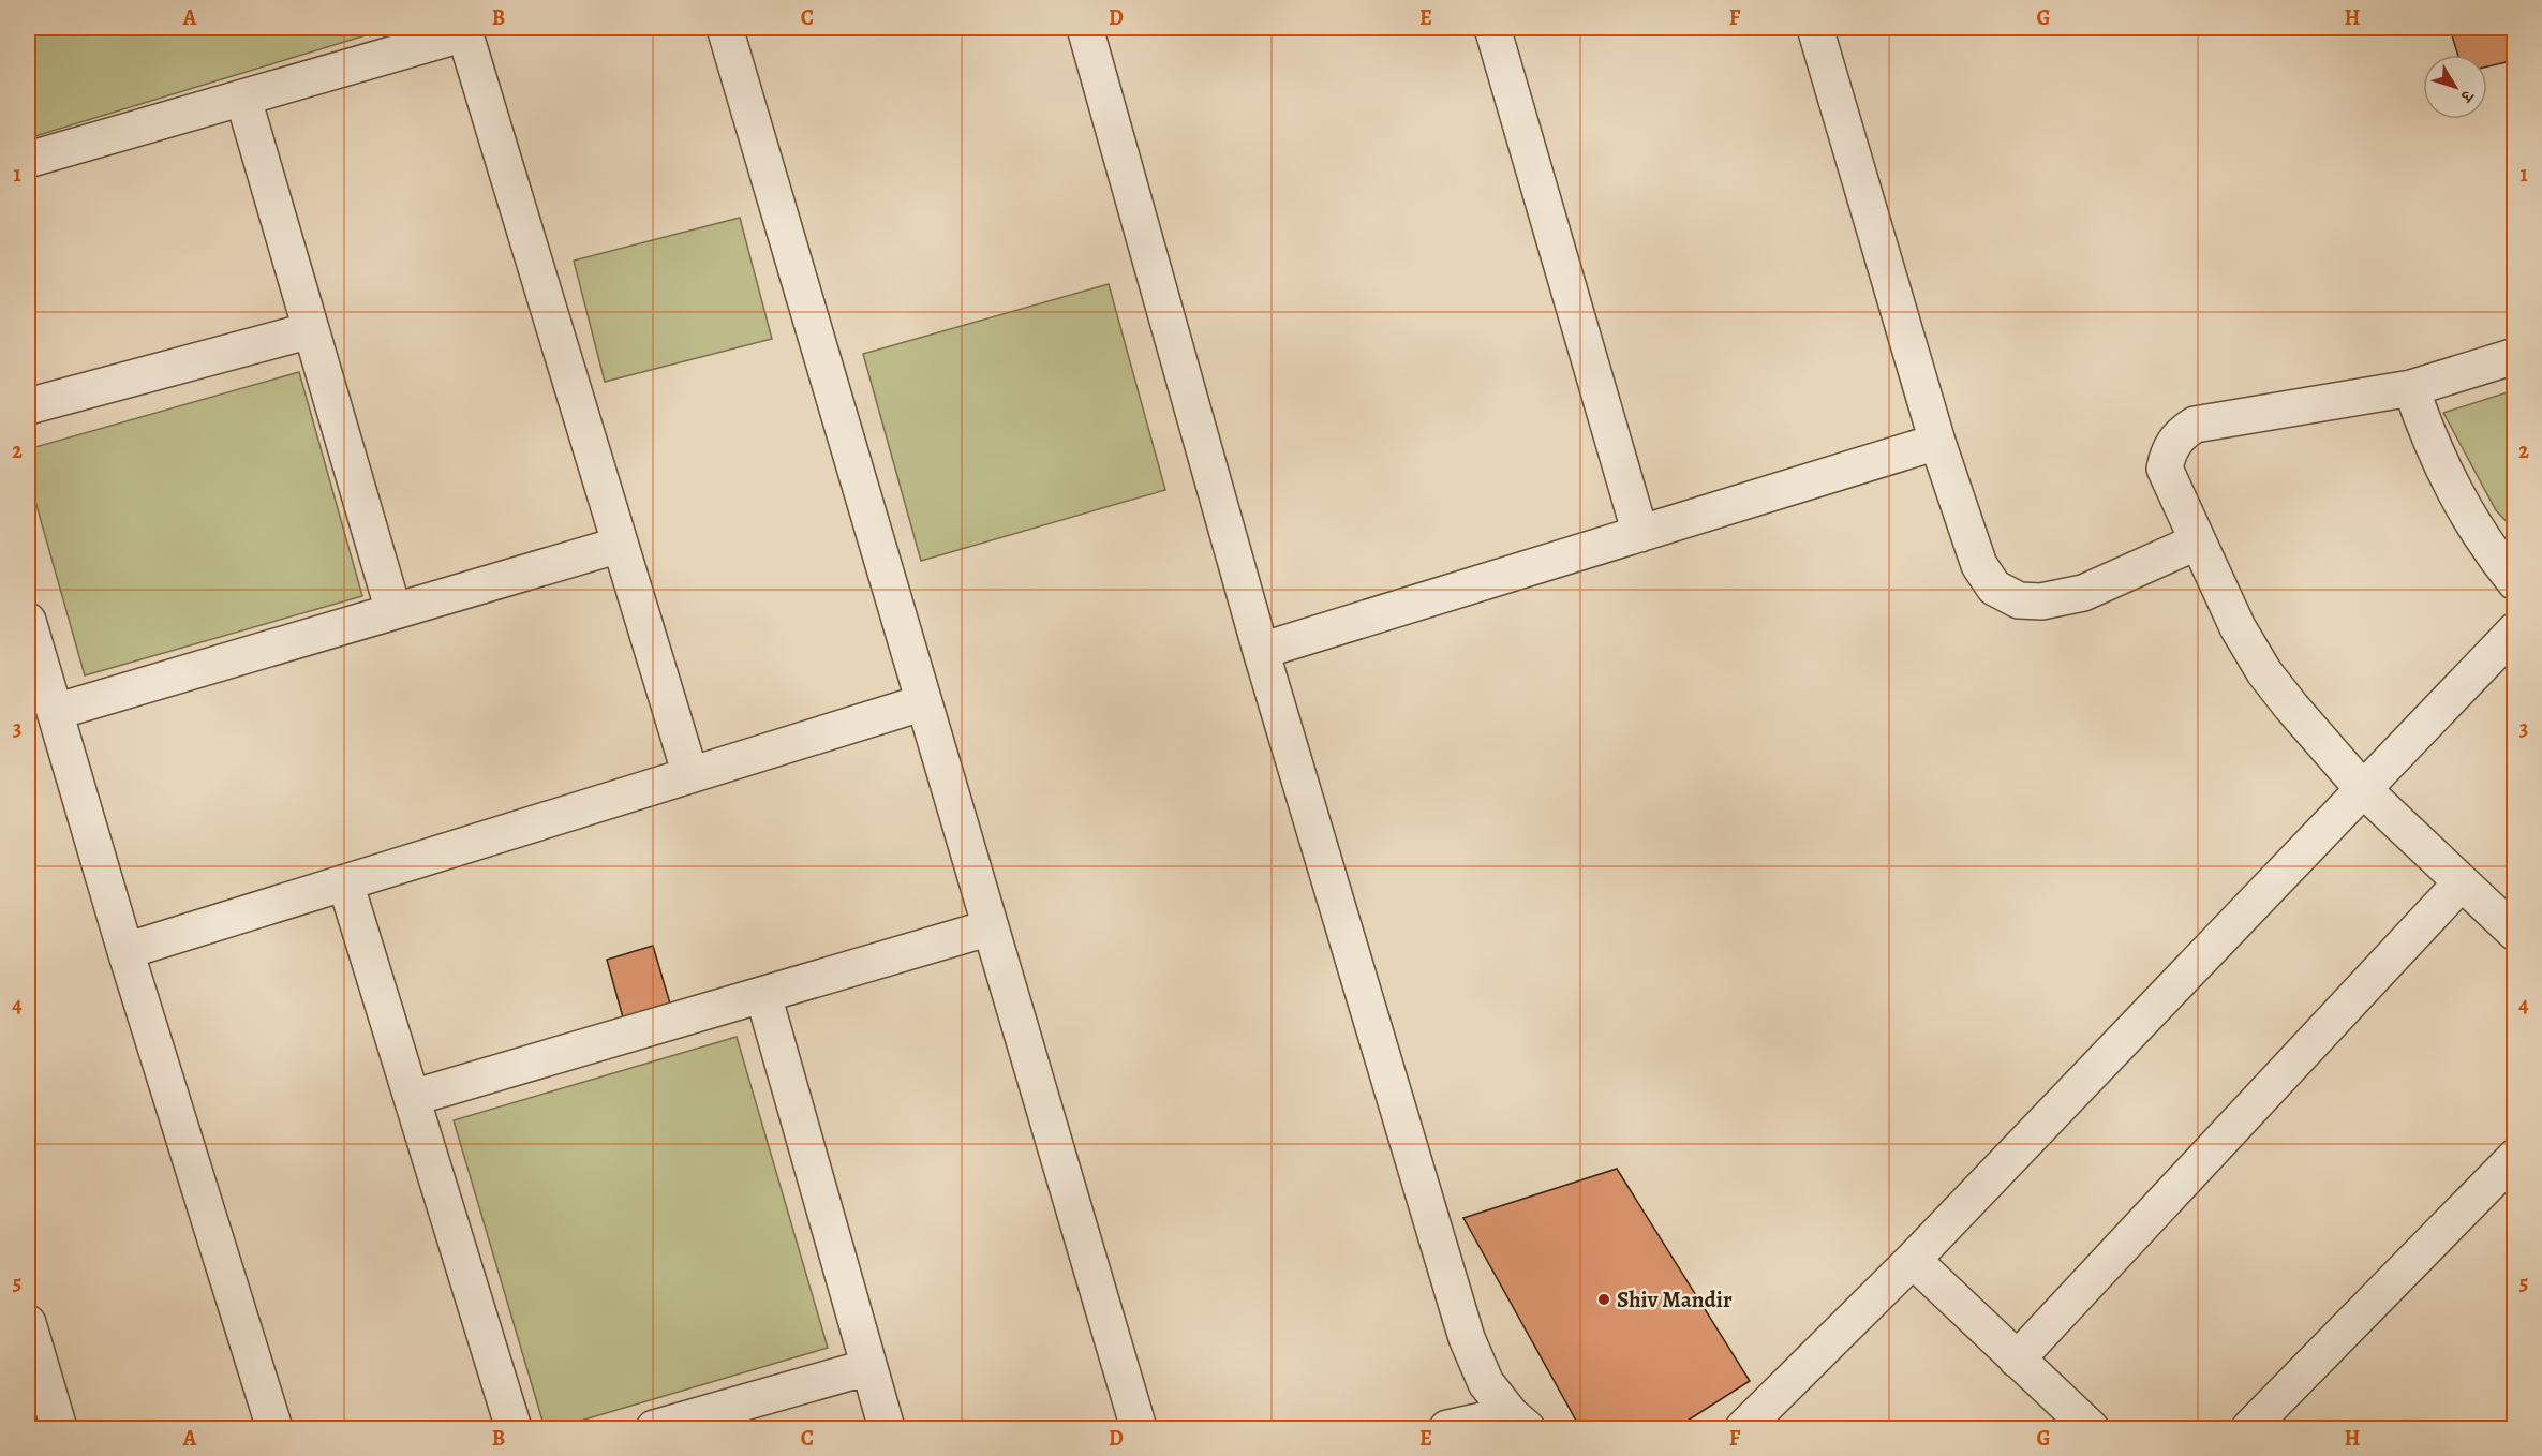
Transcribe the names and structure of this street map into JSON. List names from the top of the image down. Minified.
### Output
{"places":["Shiv Mandir"],"north":"bottom right","grid":{"columns":["A","B","C","D","E","F","G","H"],"rows":["1","2","3","4","5"]}}
